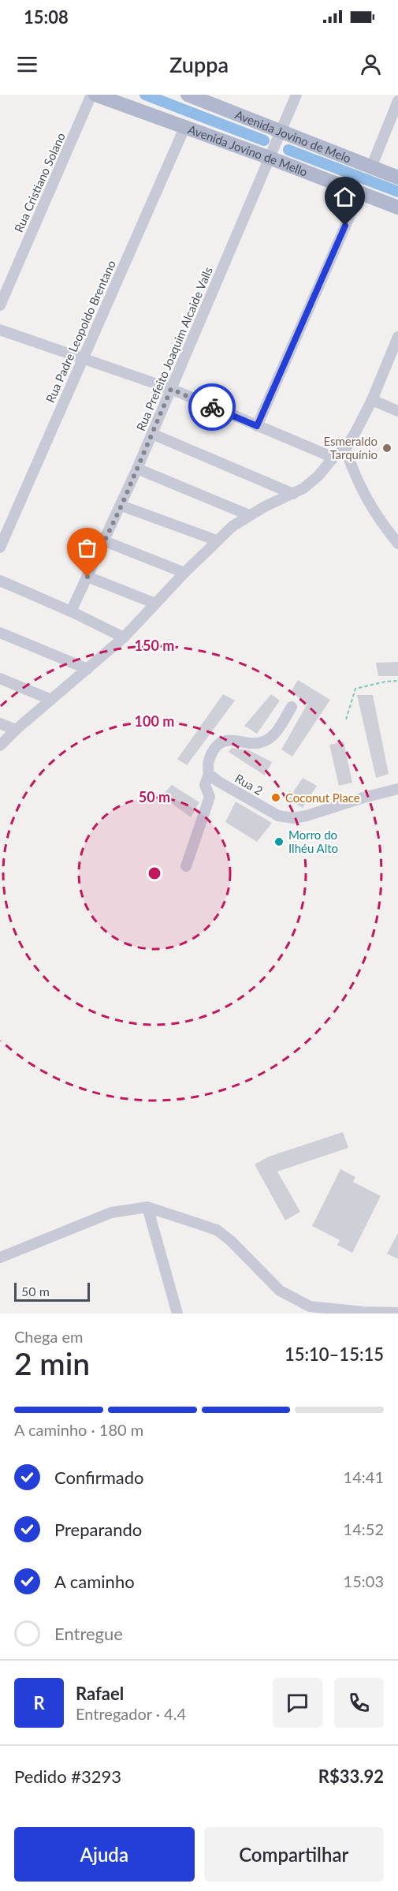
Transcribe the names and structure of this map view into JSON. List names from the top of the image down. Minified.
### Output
{"streets":{"main road":["Avenida Jovino de Melo","Avenida Jovino de Mello"],"street":["Rua Cristiano Solano","Rua Padre Leopoldo Brentano","Rua Prefeito Joaquim Alcaide Valls","Rua 2"]},"crossings":[["Avenida Jovino de Melo","Rua Prefeito Joaquim Alcaide Valls"],["Avenida Jovino de Mello","Rua Padre Leopoldo Brentano"],["Avenida Jovino de Mello","Rua Prefeito Joaquim Alcaide Valls"]],"places":["Esmeraldo Tarquínio","Coconut Place","Morro do Ilhéu Alto"],"scale_bar":"50 m","page":{"status":"15:08","header":"Zuppa","scale":"50 m","heading":["2 min","Chega em","15:10–15:15"],"panel":["Rafael","Entregador · 4.4","Pedido #3293","R$33.92"],"bar":"A caminho · 180 m","list":[["Confirmado","14:41"],["Preparando","14:52"],["A caminho","15:03"],"Entregue"],"round":"R","buttons":["Ajuda","Compartilhar"]},"rings":["150 m","100 m","50 m"]}
